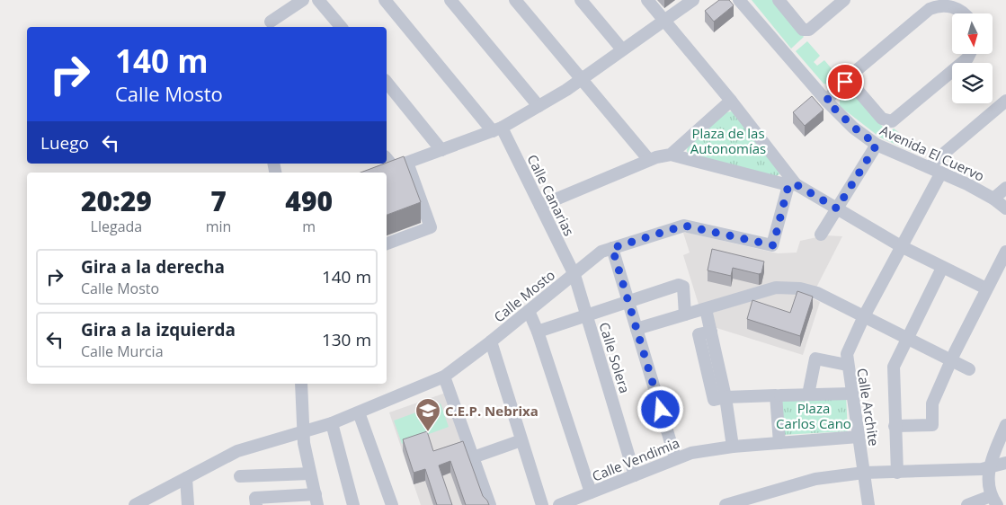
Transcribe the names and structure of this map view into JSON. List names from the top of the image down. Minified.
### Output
{"streets":{"street":["Avenida El Cuervo","Calle Canarias","Calle Mosto","Calle Solera","Calle Archite","Calle Vendimia"]},"crossings":[["Avenida El Cuervo","Calle Archite"],["Calle Canarias","Calle Mosto"],["Calle Canarias","Calle Solera"],["Calle Mosto","Calle Solera"],["Calle Solera","Calle Vendimia"],["Calle Archite","Calle Vendimia"]],"parks":["Plaza de las Autonomías","Plaza Carlos Cano"],"places":{"school or university":["C.E.P. Nebrixa"]},"north":"bottom","page":{"turn":["140 m","Calle Mosto"],"then":"Luego","eta":["20:29","Llegada","7","min","490","m"],"list":[{"name":"Gira a la derecha","note":"Calle Mosto","value":"140 m"},{"name":"Gira a la izquierda","note":"Calle Murcia","value":"130 m"}]}}
